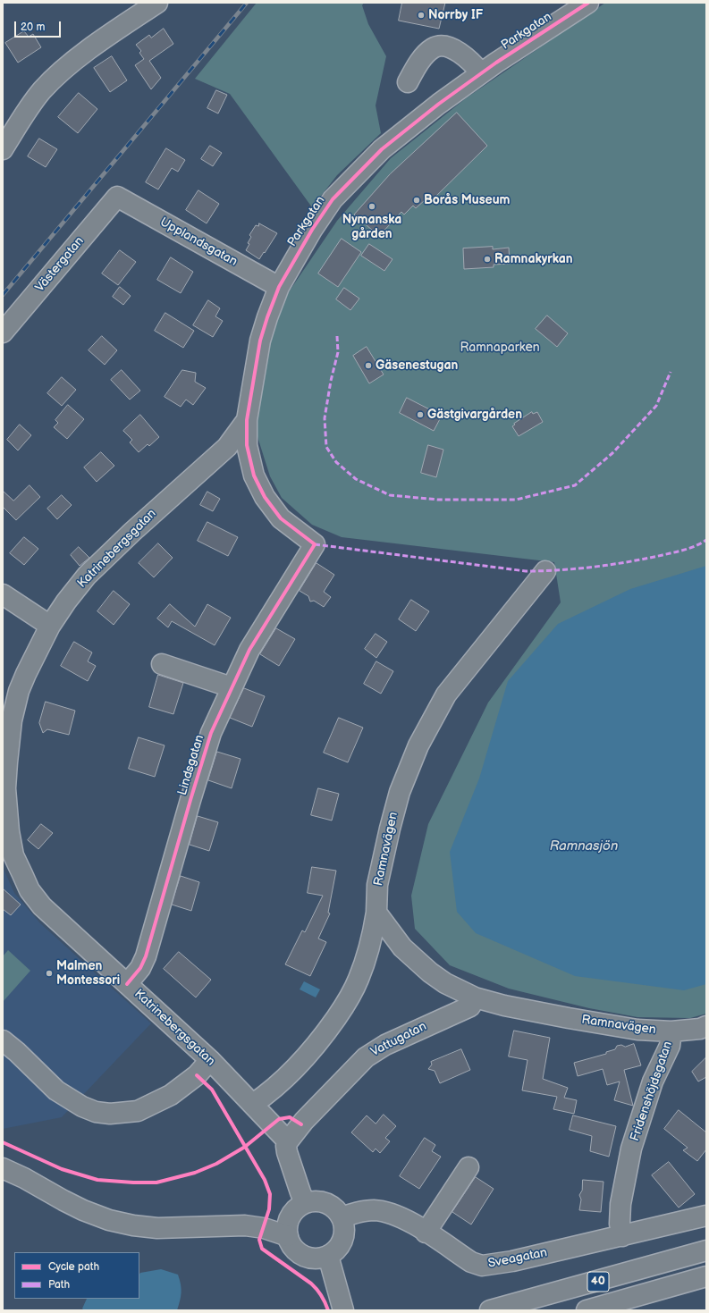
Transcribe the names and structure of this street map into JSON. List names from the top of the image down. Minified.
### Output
{"streets":{"main road":["Parkgatan","Upplandsgatan","Västergatan","Katrinebergsgatan","Lindsgatan","Ramnavägen","Vattugatan","Fridenshöjdsgatan","Sveagatan","40"]},"crossings":[["Parkgatan","Upplandsgatan"],["Parkgatan","Katrinebergsgatan"],["Parkgatan","Lindsgatan"],["Upplandsgatan","Västergatan"],["Katrinebergsgatan","Lindsgatan"],["Katrinebergsgatan","Vattugatan"],["Ramnavägen","Vattugatan"],["Ramnavägen","Fridenshöjdsgatan"],["Fridenshöjdsgatan","Sveagatan"]],"water":["Ramnasjön"],"parks":["Ramnaparken"],"places":["Norrby IF","Borås Museum","Nymanska gården","Ramnakyrkan","Gäsenestugan","Gästgivargården","Malmen Montessori"],"legend":["Cycle path","Path"],"scale_bar":"20 m"}
